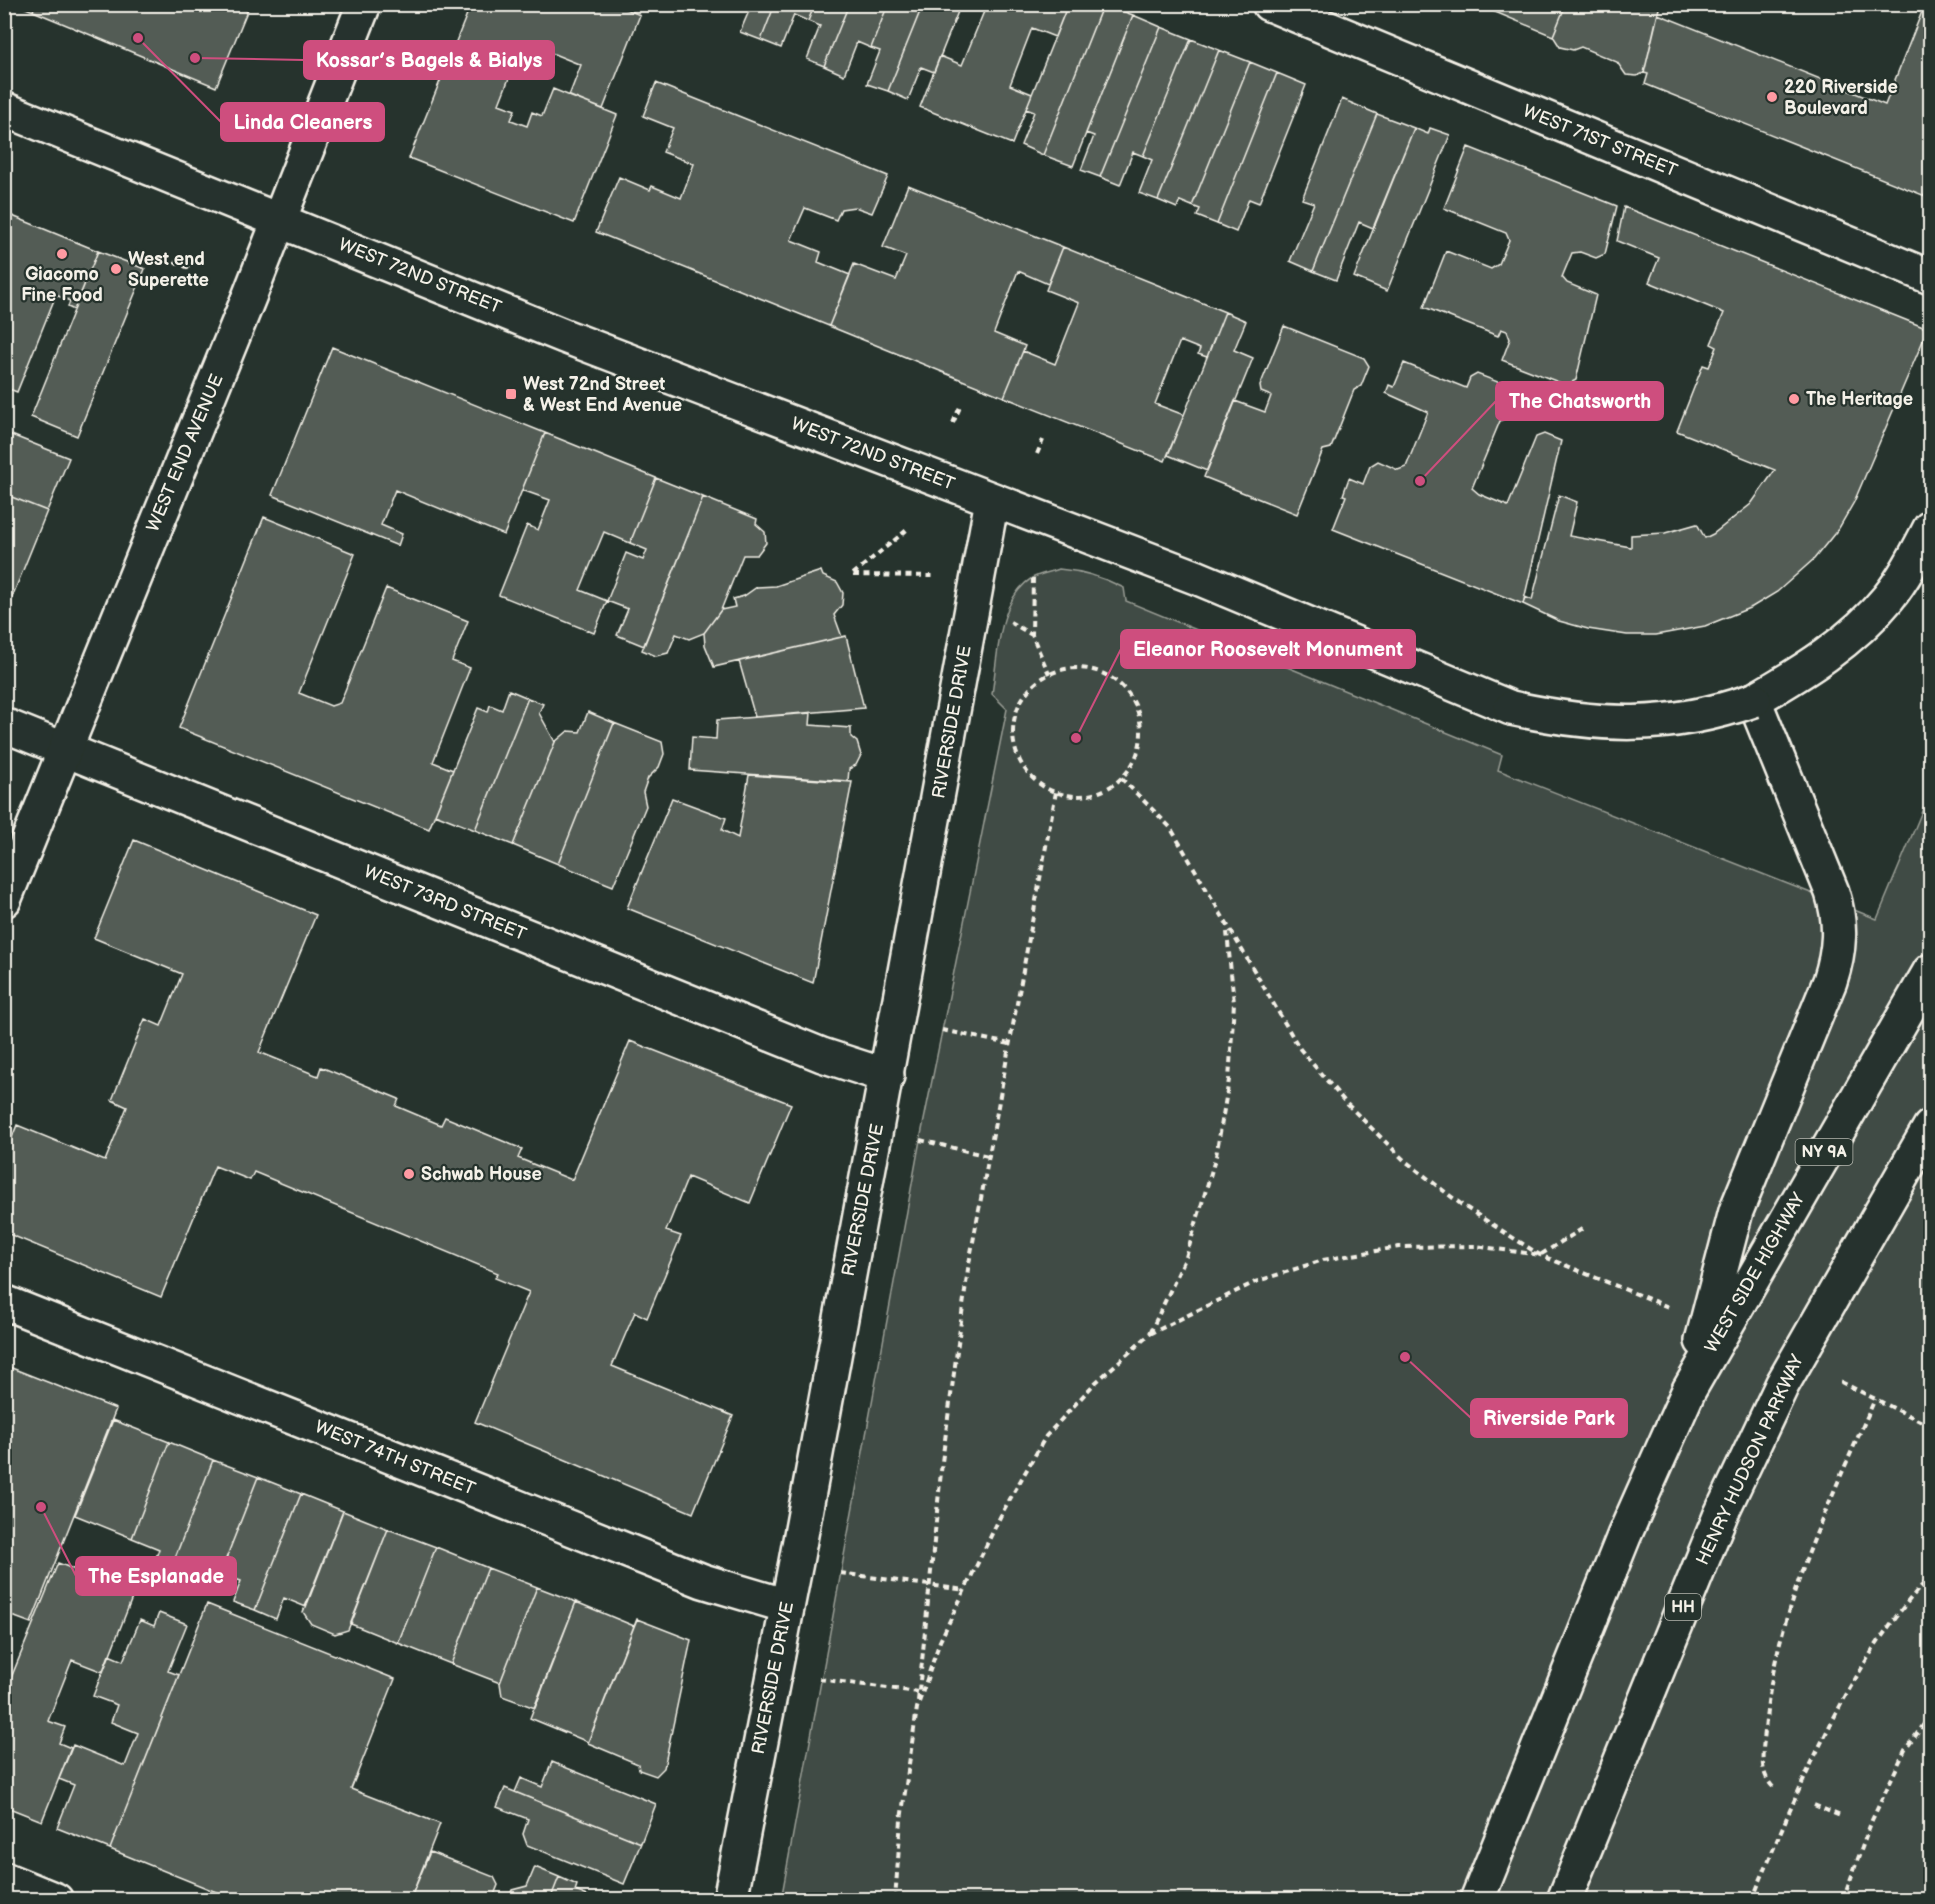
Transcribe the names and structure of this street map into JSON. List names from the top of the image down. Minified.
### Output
{"streets":{"main road":["WEST 71ST STREET","WEST 72ND STREET","WEST END AVENUE","RIVERSIDE DRIVE","WEST 73RD STREET","NY 9A","WEST SIDE HIGHWAY","WEST 74TH STREET","HENRY HUDSON PARKWAY","HH"]},"crossings":[["WEST 72ND STREET","WEST END AVENUE"],["WEST 72ND STREET","RIVERSIDE DRIVE"],["WEST END AVENUE","WEST 73RD STREET"],["RIVERSIDE DRIVE","WEST 73RD STREET"],["RIVERSIDE DRIVE","WEST 74TH STREET"]],"places":{"other":["Linda Cleaners","Kossar’s Bagels & Bialys","220 Riverside Boulevard","Giacomo Fine Food","West end Superette","The Heritage","The Chatsworth","Eleanor Roosevelt Monument","Schwab House","Riverside Park","The Esplanade"],"transit":["West 72nd Street & West End Avenue"]}}
